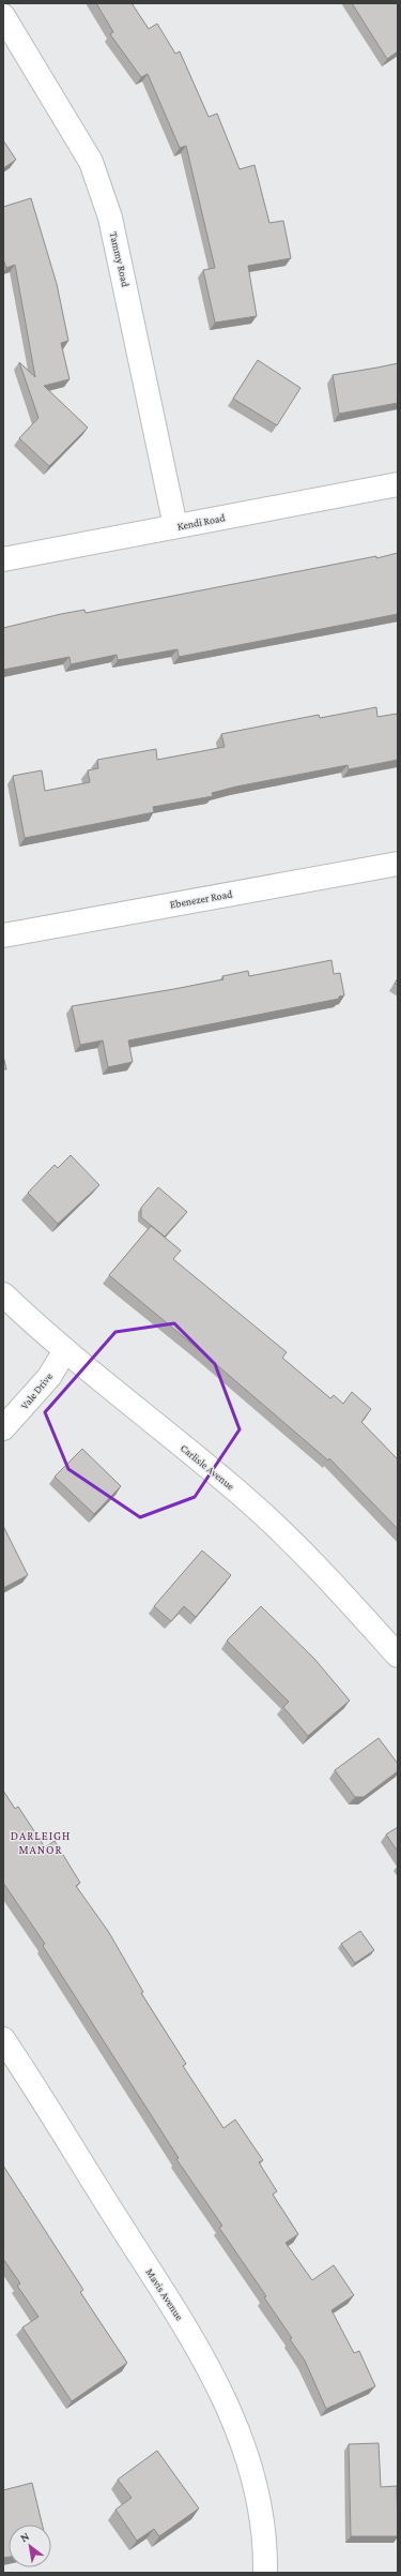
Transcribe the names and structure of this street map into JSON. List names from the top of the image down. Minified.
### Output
{"streets":{"street":["Tammy Road","Kendi Road","Ebenezer Road","Vale Drive","Carlisle Avenue","Mavis Avenue"]},"crossings":[["Tammy Road","Kendi Road"],["Vale Drive","Carlisle Avenue"]],"districts":["DARLEIGH MANOR"],"north":"top left"}
